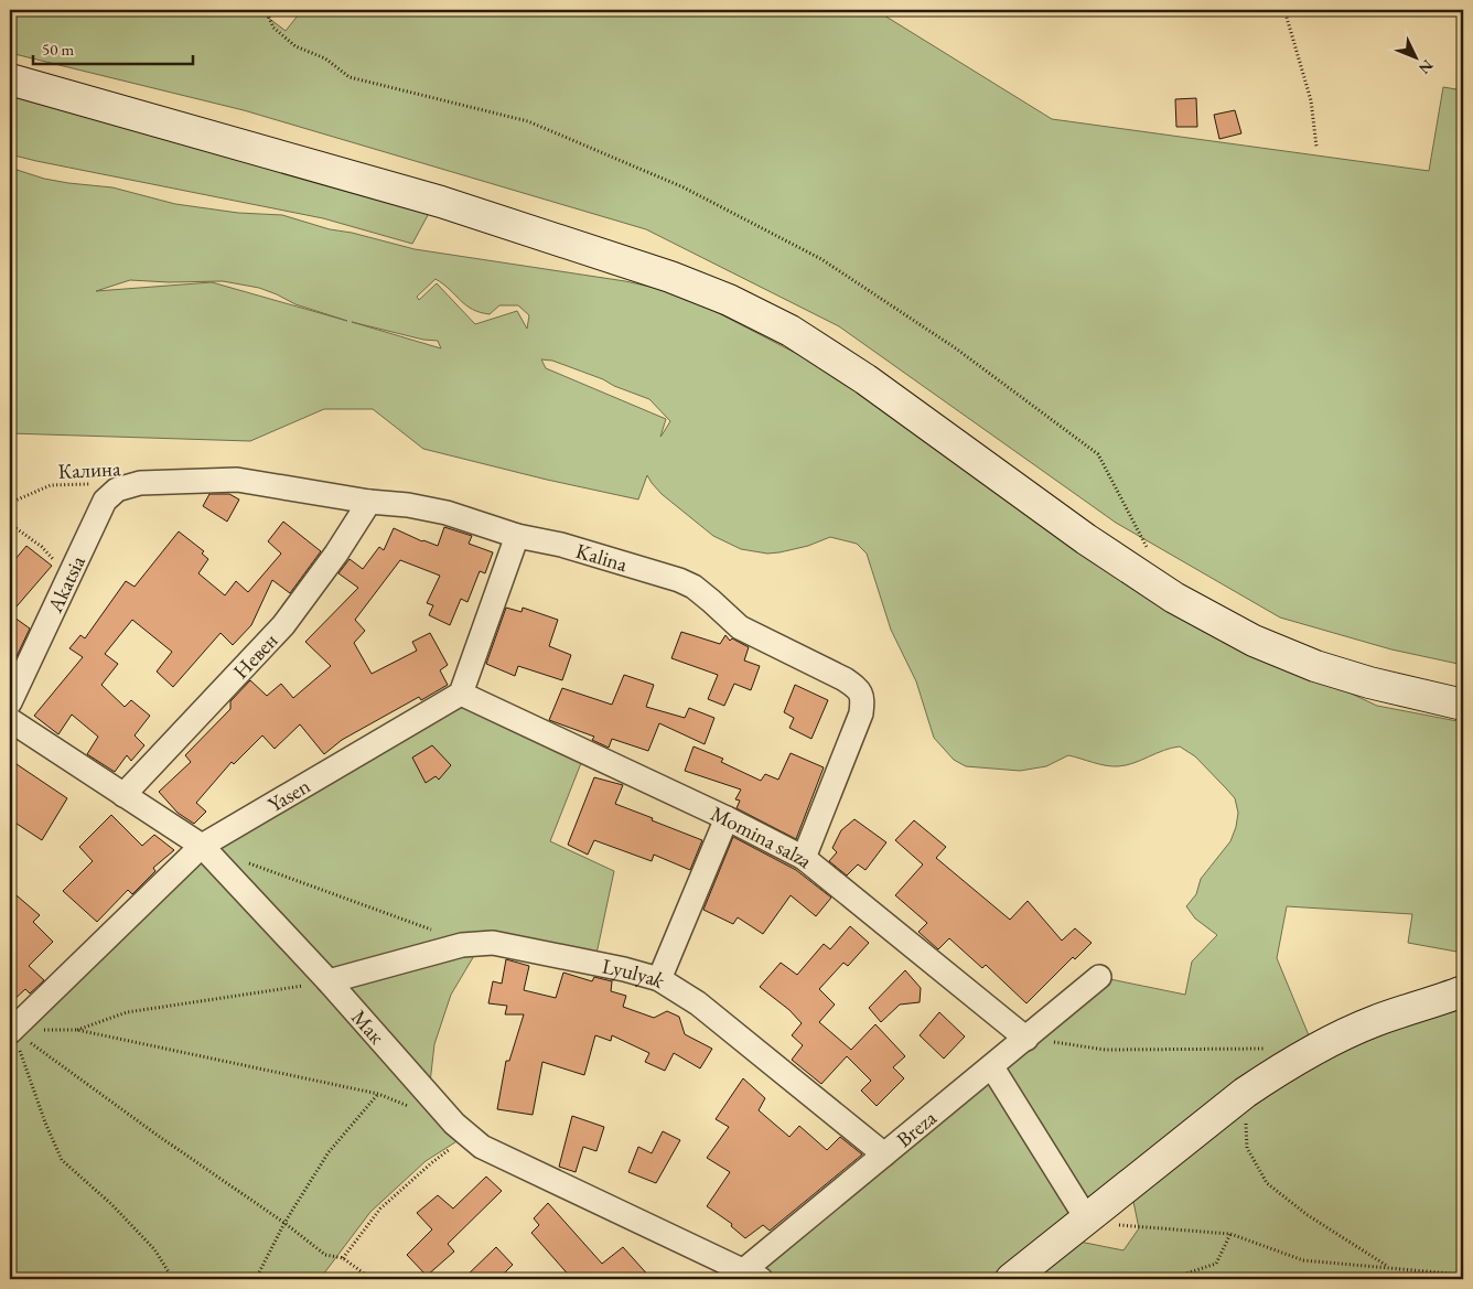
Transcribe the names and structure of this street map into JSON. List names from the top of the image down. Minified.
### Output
{"streets":{"street":["Kalina","Akatsia","Невен","Yasen","Momina salza","Lyulyak","Мак","Breza"],"path":["Калина"]},"crossings":[["Kalina","Akatsia"],["Kalina","Невен"],["Kalina","Momina salza"],["Невен","Мак"],["Yasen","Momina salza"],["Yasen","Мак"],["Momina salza","Breza"],["Lyulyak","Мак"],["Lyulyak","Breza"],["Мак","Breza"]],"scale_bar":"50 m","north":"bottom right"}
